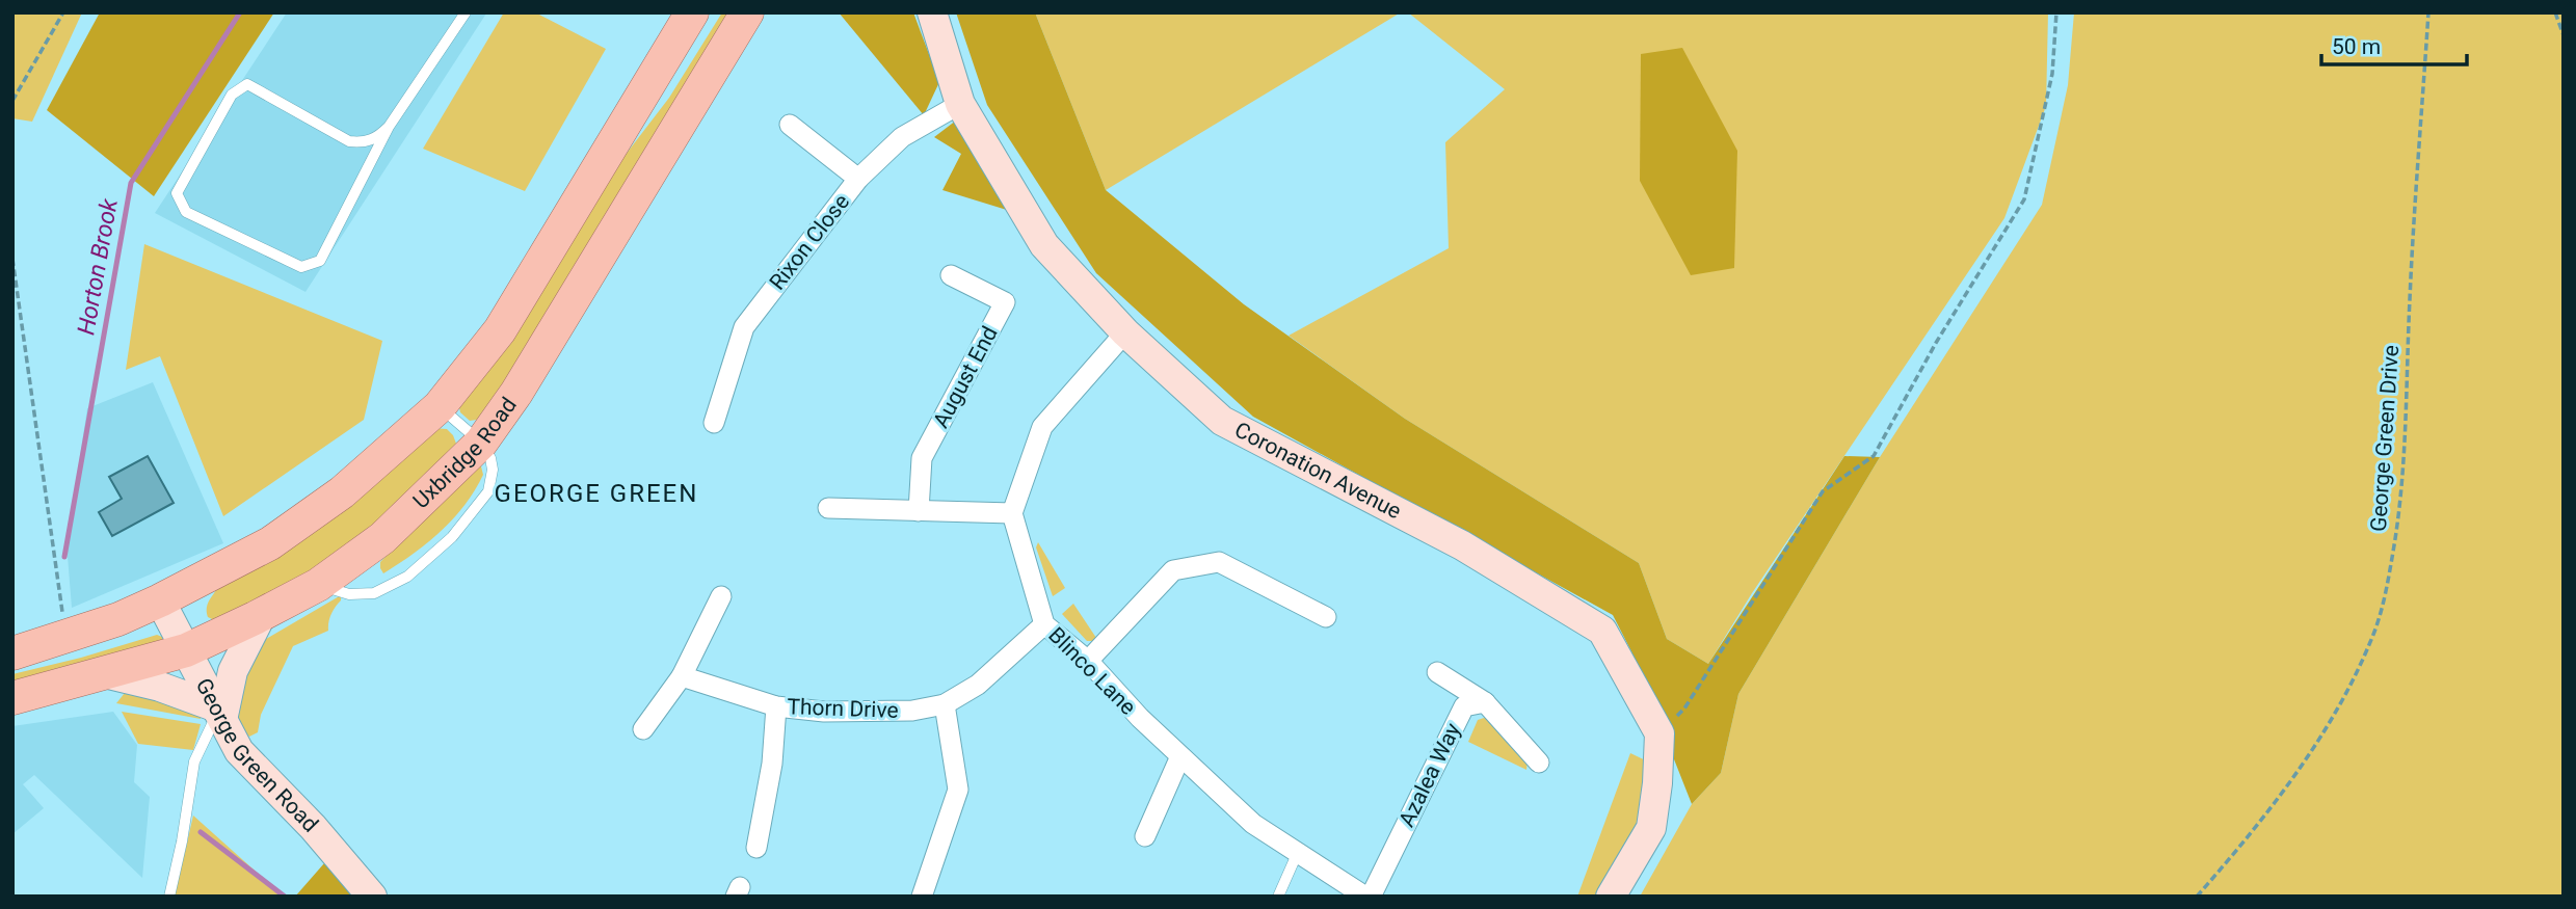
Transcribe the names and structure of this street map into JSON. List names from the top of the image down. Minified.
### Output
{"streets":{"main road":["Uxbridge Road"],"street":["Rixon Close","August End","Coronation Avenue","Blinco Lane","Thorn Drive","George Green Road","Azalea Way"],"path":["George Green Drive"]},"crossings":[["Rixon Close","Coronation Avenue"],["Uxbridge Road","George Green Road"],["Blinco Lane","Thorn Drive"],["Blinco Lane","Azalea Way"]],"districts":["GEORGE GREEN"],"water":["Horton Brook"],"scale_bar":"50 m"}
